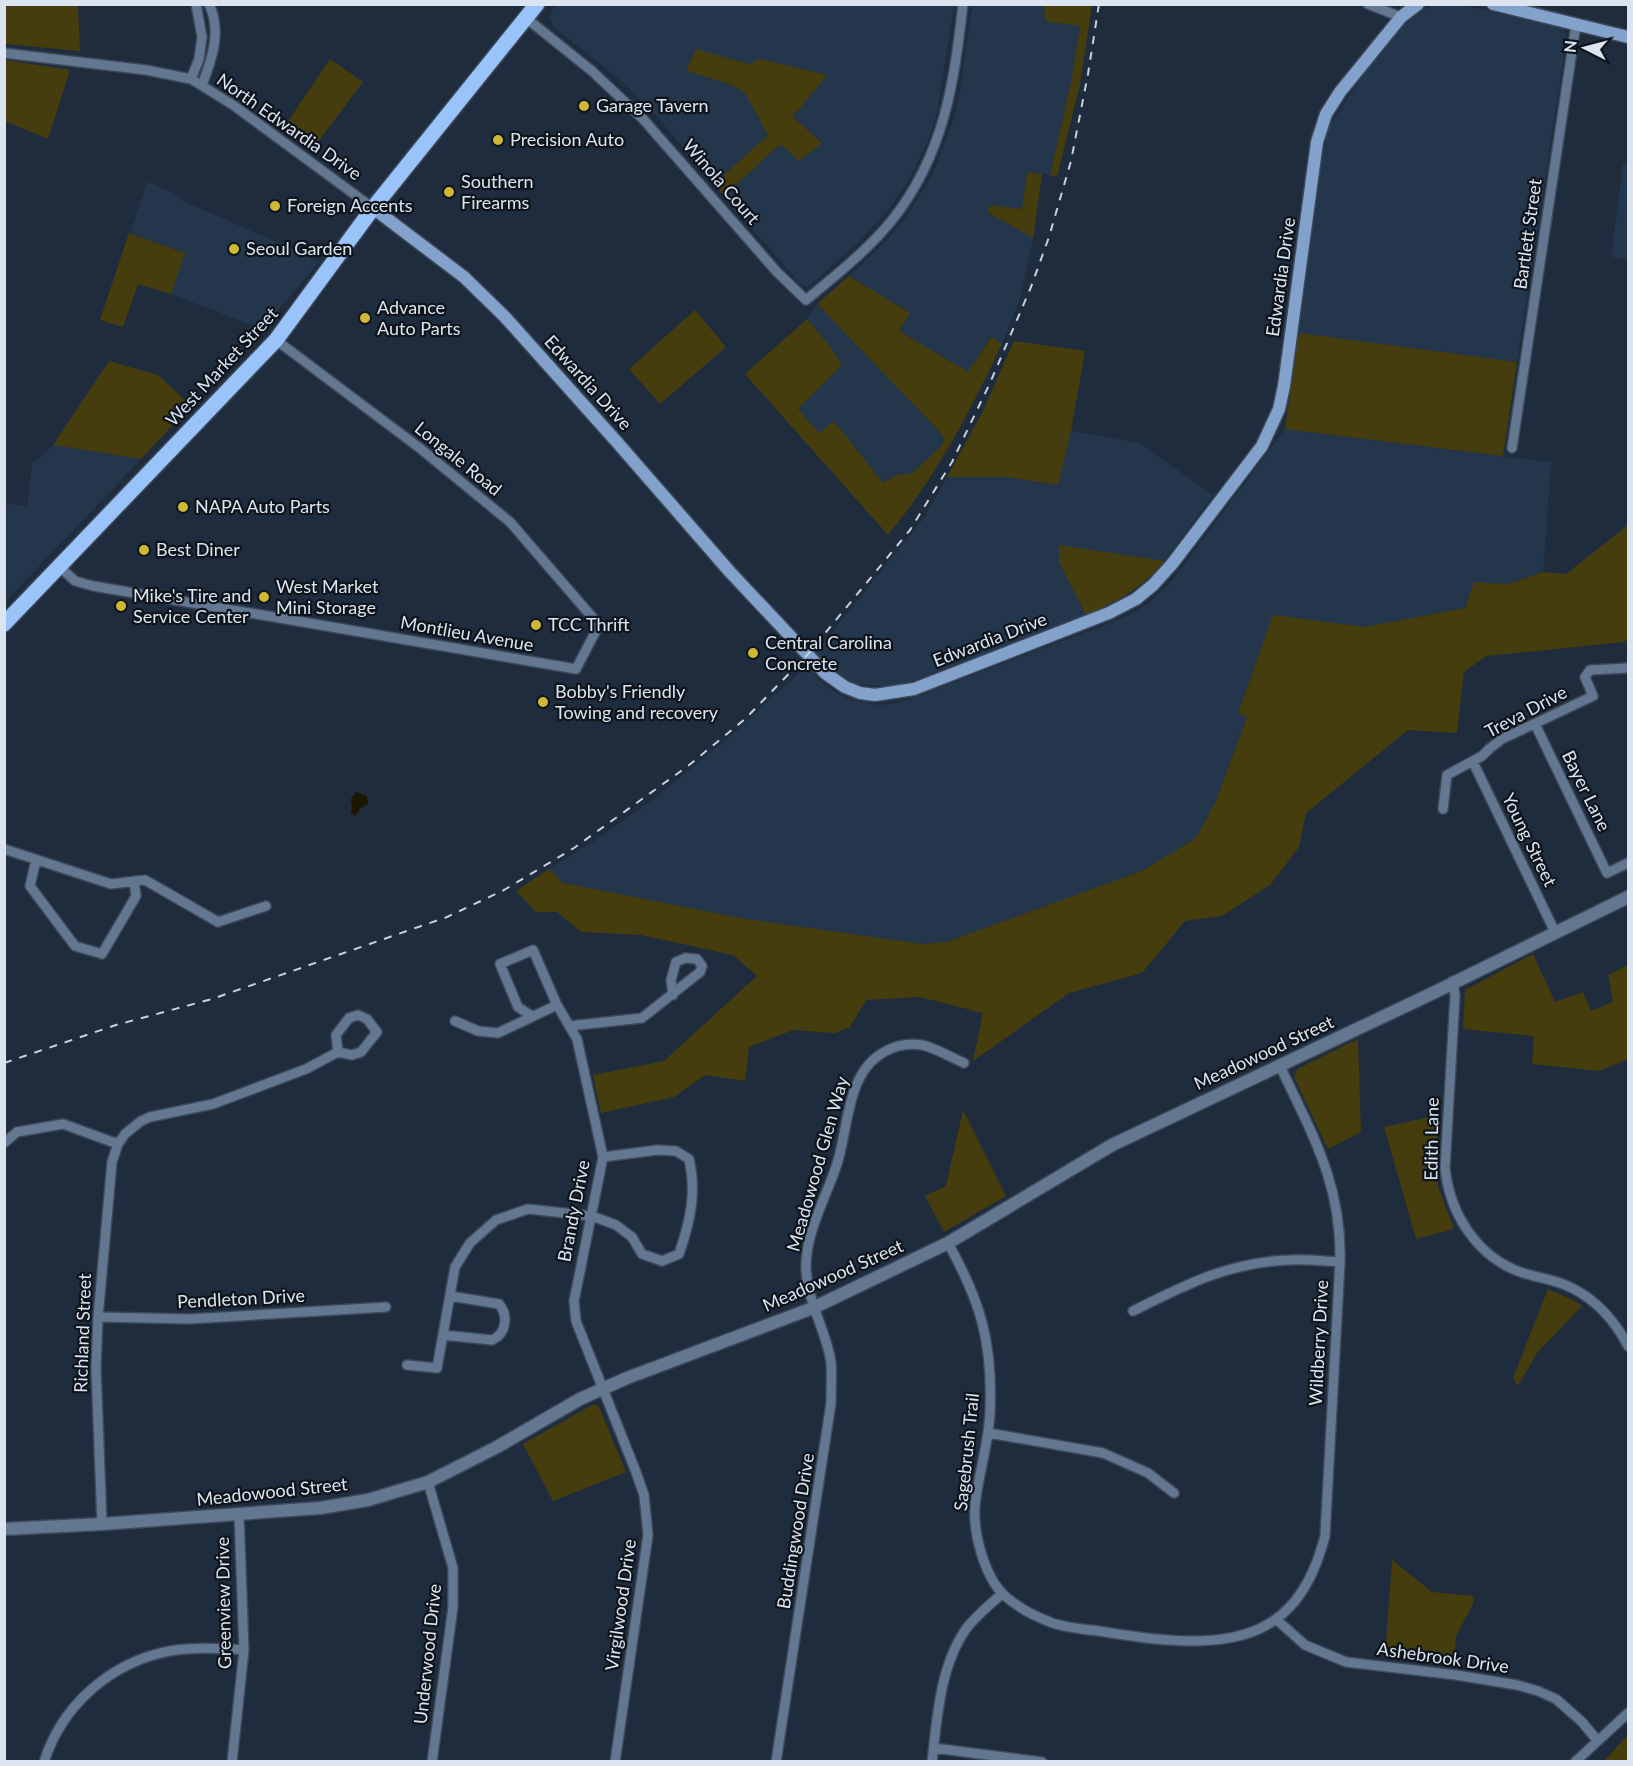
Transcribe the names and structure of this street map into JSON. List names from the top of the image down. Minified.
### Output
{"streets":{"main road":["Edwardia Drive","West Market Street"],"street":["North Edwardia Drive","Winola Court","Bartlett Street","Longale Road","Montlieu Avenue","Treva Drive","Bayer Lane","Young Street","Meadowood Street","Edith Lane","Meadowood Glen Way","Brandy Drive","Pendleton Drive","Richland Street","Wildberry Drive","Sagebrush Trail","Buddingwood Drive","Greenview Drive","Virgilwood Drive","Underwood Drive","Ashebrook Drive"]},"crossings":[["North Edwardia Drive","Edwardia Drive"],["North Edwardia Drive","West Market Street"],["Winola Court","West Market Street"],["Edwardia Drive","West Market Street"],["West Market Street","Longale Road"],["West Market Street","Montlieu Avenue"],["Longale Road","Montlieu Avenue"],["Treva Drive","Bayer Lane"],["Treva Drive","Young Street"],["Young Street","Meadowood Street"],["Meadowood Street","Edith Lane"],["Meadowood Street","Meadowood Glen Way"],["Meadowood Street","Brandy Drive"],["Meadowood Street","Richland Street"],["Meadowood Street","Wildberry Drive"],["Meadowood Street","Sagebrush Trail"],["Meadowood Street","Buddingwood Drive"],["Meadowood Street","Greenview Drive"],["Meadowood Street","Virgilwood Drive"],["Meadowood Street","Underwood Drive"],["Meadowood Glen Way","Buddingwood Drive"],["Brandy Drive","Virgilwood Drive"],["Pendleton Drive","Richland Street"],["Wildberry Drive","Sagebrush Trail"],["Wildberry Drive","Ashebrook Drive"],["Sagebrush Trail","Ashebrook Drive"]],"places":["Garage Tavern","Precision Auto","Southern Firearms","Foreign Accents","Seoul Garden","Advance Auto Parts","NAPA Auto Parts","Best Diner","West Market Mini Storage","Mike's Tire and Service Center","TCC Thrift","Central Carolina Concrete","Bobby's Friendly Towing and recovery"],"north":"left"}
